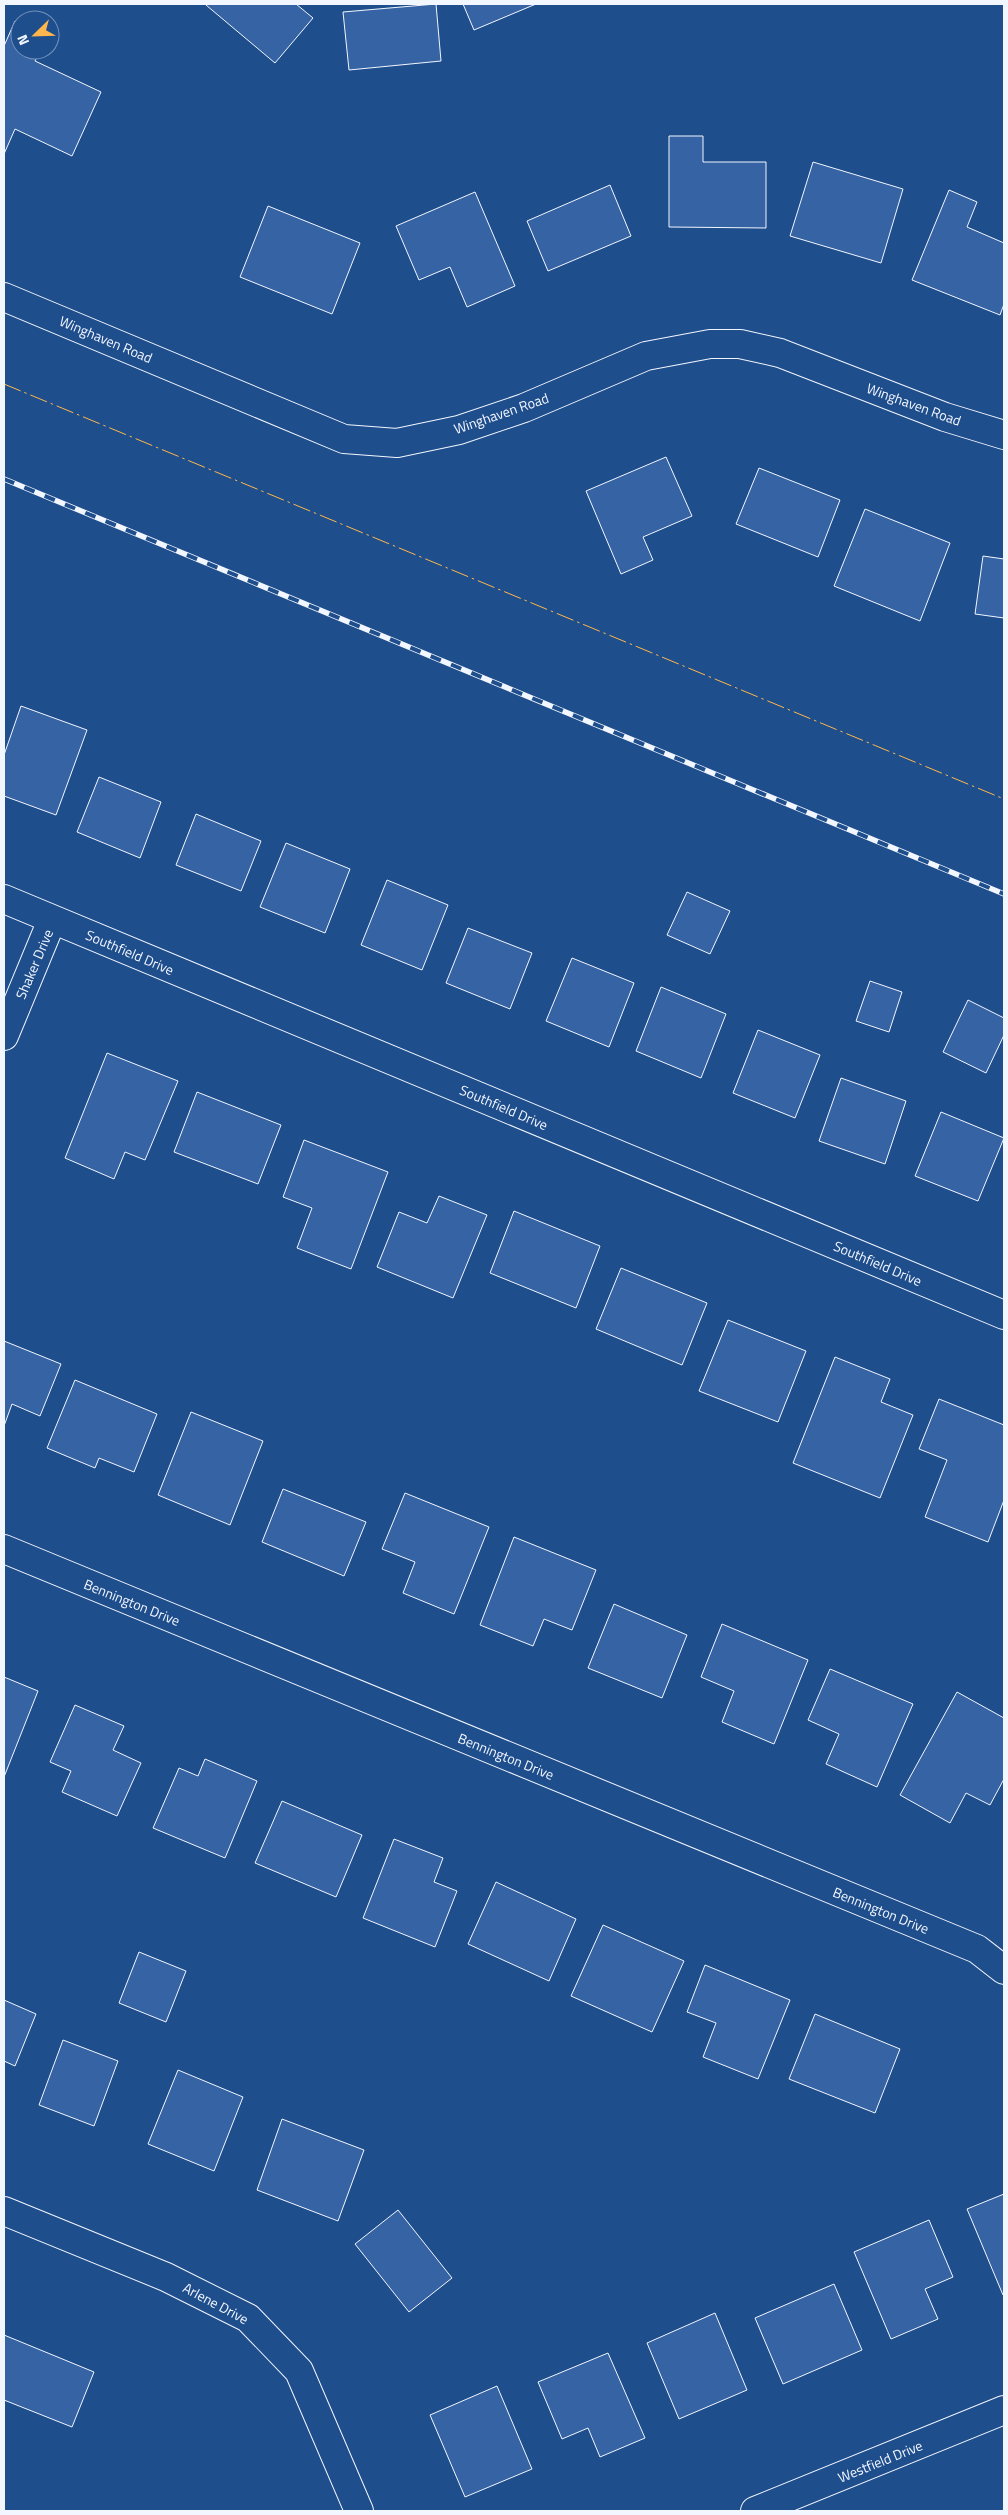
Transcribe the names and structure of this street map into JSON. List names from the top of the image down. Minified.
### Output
{"streets":{"street":["Winghaven Road","Southfield Drive","Shaker Drive","Bennington Drive","Arlene Drive","Westfield Drive"]},"crossings":[["Southfield Drive","Shaker Drive"]],"north":"bottom left"}
